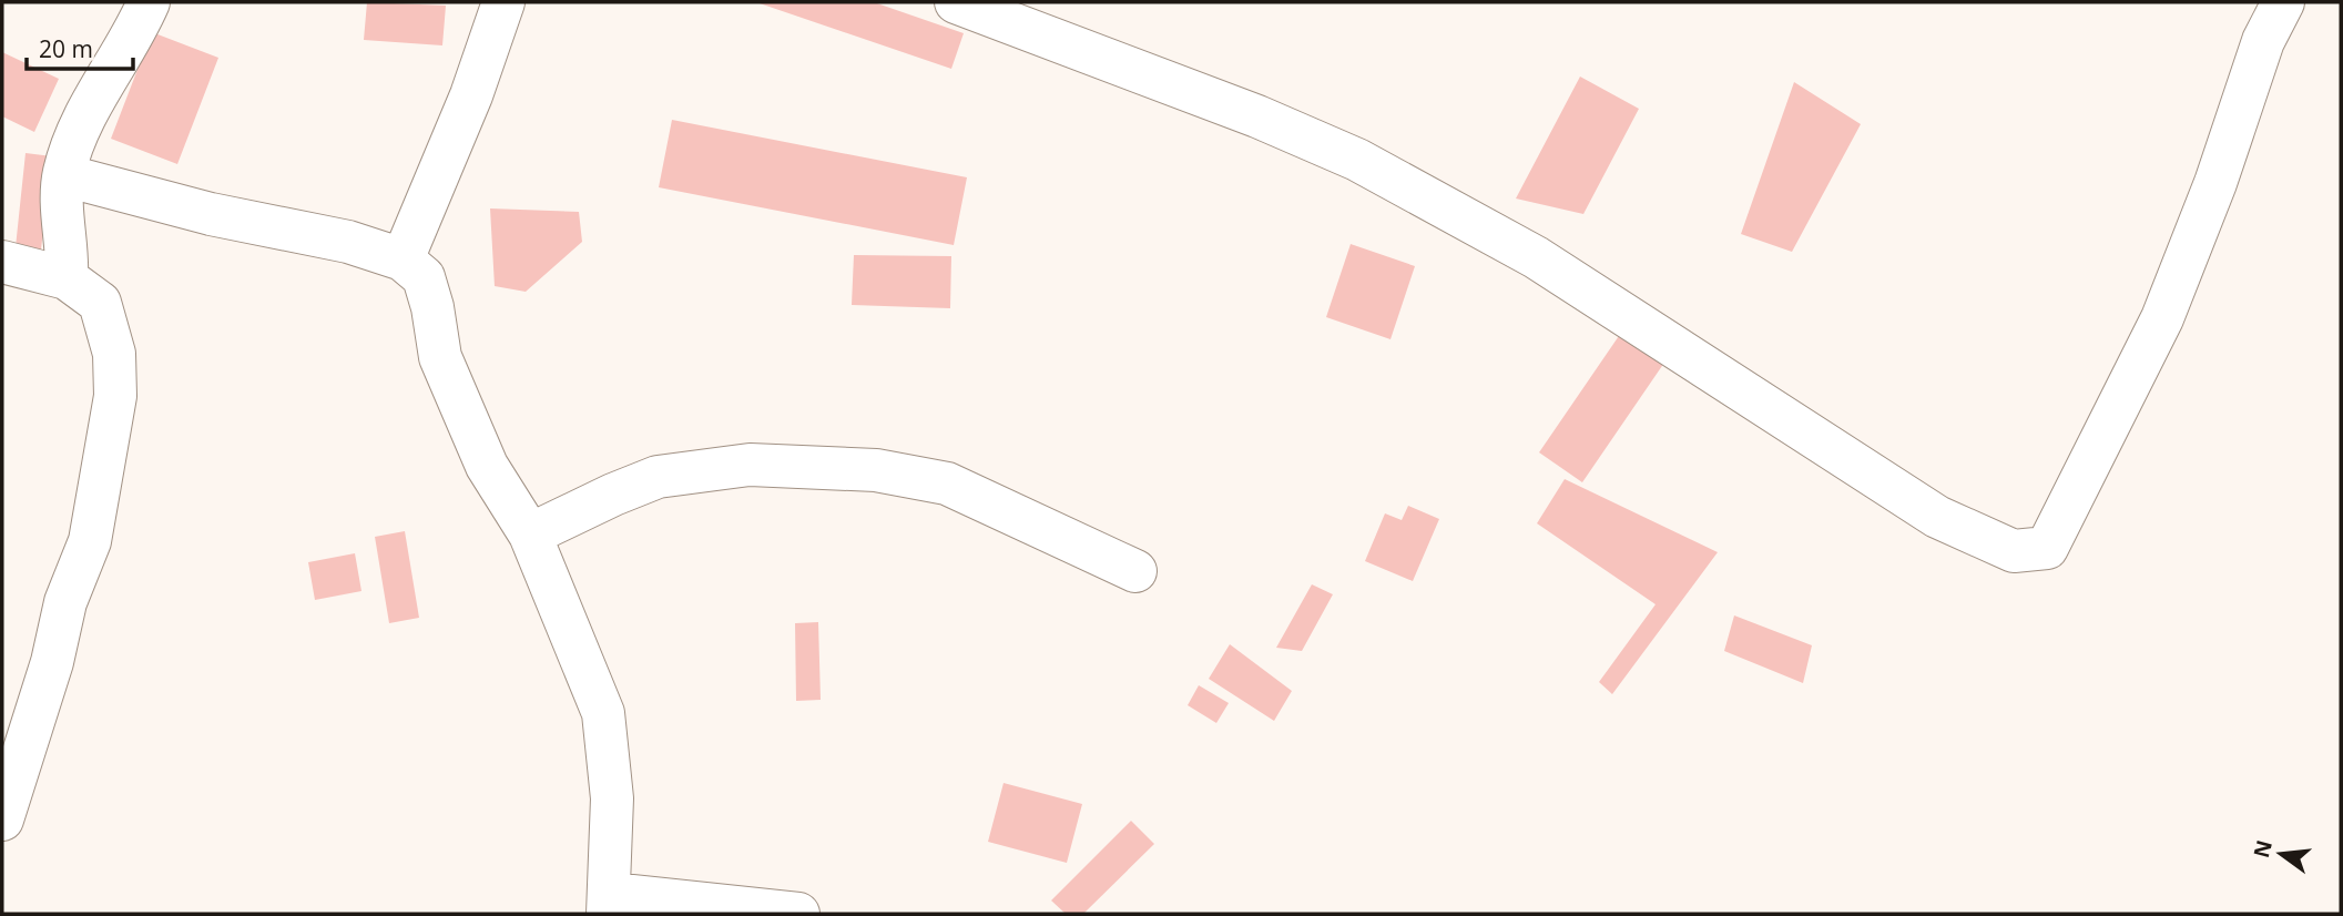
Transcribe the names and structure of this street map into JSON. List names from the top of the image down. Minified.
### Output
{"scale_bar":"20 m","north":"left"}
